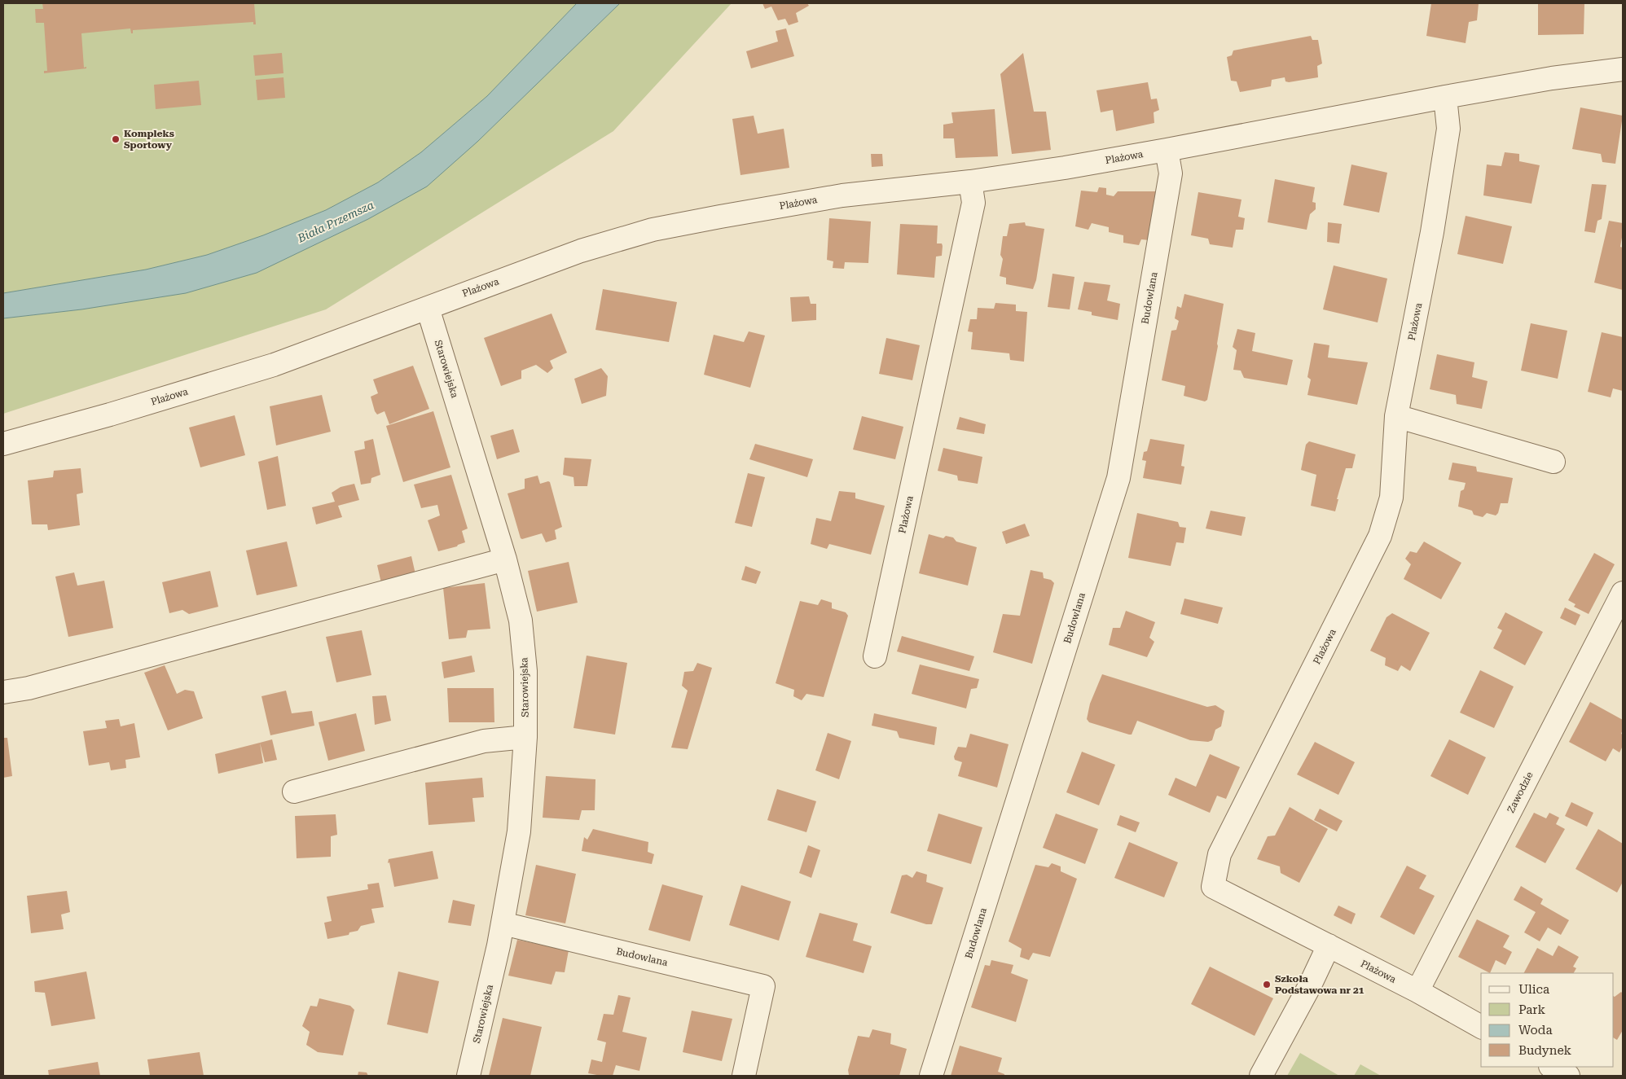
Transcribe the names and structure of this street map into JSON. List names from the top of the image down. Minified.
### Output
{"streets":{"street":["Plażowa","Budowlana","Starowiejska","Zawodzie"]},"crossings":[["Plażowa","Budowlana"],["Plażowa","Starowiejska"],["Plażowa","Zawodzie"],["Budowlana","Starowiejska"]],"water":["Biała Przemsza"],"places":["Kompleks Sportowy","Szkoła Podstawowa nr 21"],"legend":["Ulica","Park","Woda","Budynek"]}
